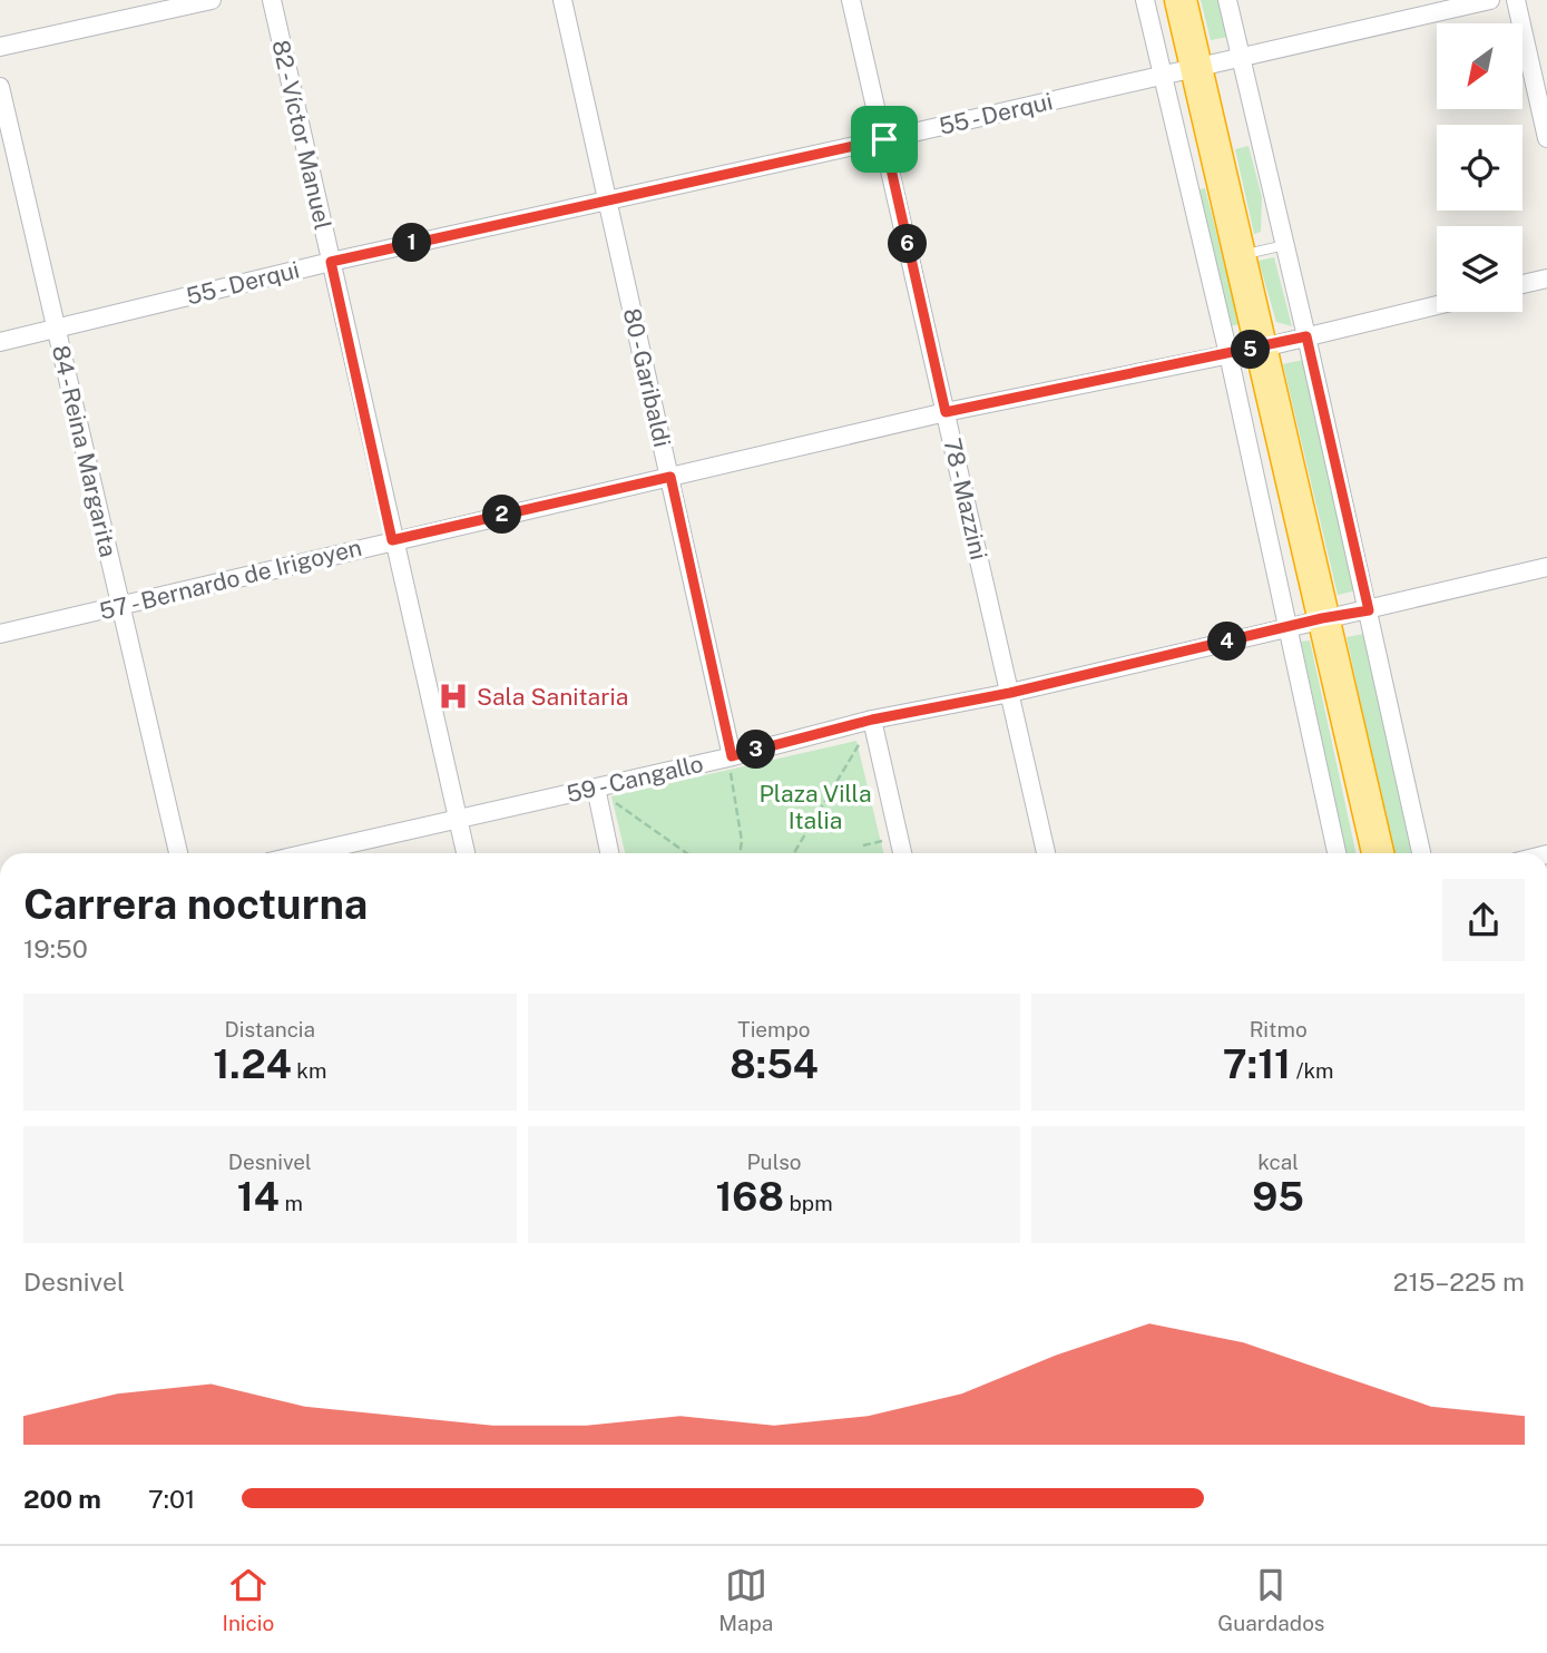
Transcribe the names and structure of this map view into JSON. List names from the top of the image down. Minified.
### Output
{"streets":{"street":["55 - Derqui","82 - Víctor Manuel","80 - Garibaldi","84 - Reina Margarita","78 - Mazzini","57 - Bernardo de Irigoyen","59 - Cangallo"]},"crossings":[["55 - Derqui","82 - Víctor Manuel"],["55 - Derqui","80 - Garibaldi"],["55 - Derqui","84 - Reina Margarita"],["55 - Derqui","78 - Mazzini"],["82 - Víctor Manuel","57 - Bernardo de Irigoyen"],["82 - Víctor Manuel","59 - Cangallo"],["80 - Garibaldi","57 - Bernardo de Irigoyen"],["80 - Garibaldi","59 - Cangallo"],["84 - Reina Margarita","57 - Bernardo de Irigoyen"],["78 - Mazzini","57 - Bernardo de Irigoyen"],["78 - Mazzini","59 - Cangallo"]],"parks":["Plaza Villa Italia"],"places":{"hospital":["Sala Sanitaria"]},"north":"bottom left","page":{"pins":["1","6","5","2","4","3"],"heading":["Carrera nocturna","19:50"],"stats":[["Distancia","1.24 km"],["Tiempo","8:54"],["Ritmo","7:11 /km"],["Desnivel","14 m"],["Pulso","168 bpm"],["kcal","95"]],"chart":["Desnivel","215–225 m"],"list":[{"name":"200 m","note":"7:01"}],"tabs":["Inicio","Mapa","Guardados"]}}
